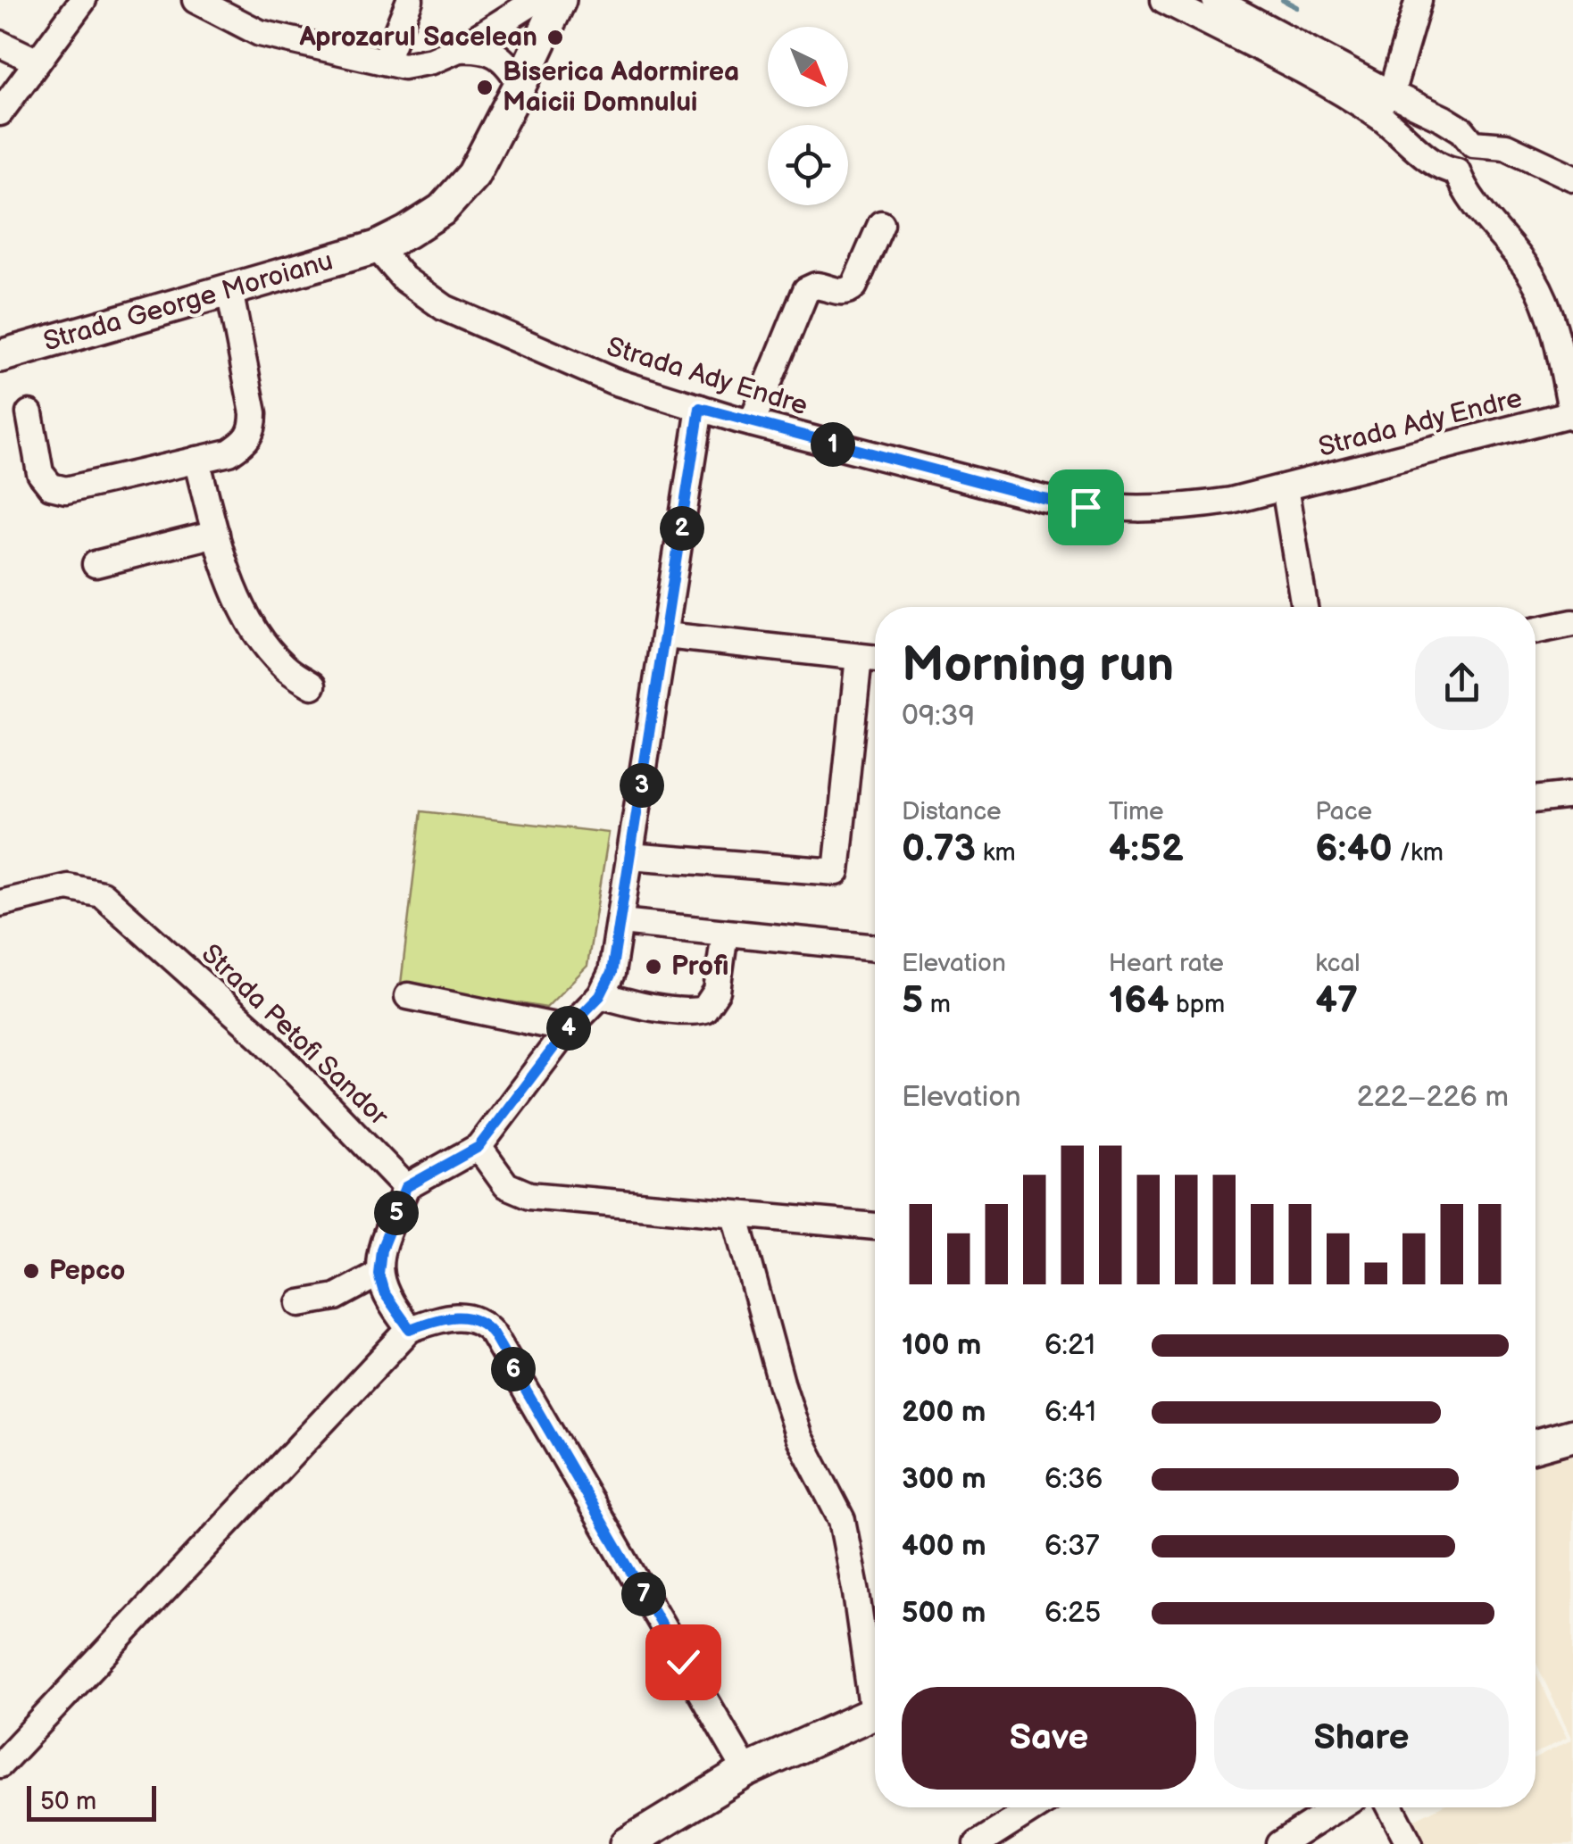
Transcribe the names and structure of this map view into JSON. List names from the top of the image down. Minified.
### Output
{"streets":{"main road":["Strada George Moroianu"],"street":["Strada Ady Endre","Strada Petofi Sandor"]},"crossings":[["Strada George Moroianu","Strada Ady Endre"]],"places":["Aprozarul Sacelean","Biserica Adormirea Maicii Domnului","Profi","Pepco"],"scale_bar":"50 m","north":"bottom right","page":{"pins":["1","2","3","4","5","6","7"],"heading":["Morning run","09:39"],"stats":[["Distance","0.73 km"],["Time","4:52"],["Pace","6:40 /km"],["Elevation","5 m"],["Heart rate","164 bpm"],["kcal","47"]],"chart":["Elevation","222–226 m"],"list":[{"name":"100 m","note":"6:21"},{"name":"200 m","note":"6:41"},{"name":"300 m","note":"6:36"},{"name":"400 m","note":"6:37"},{"name":"500 m","note":"6:25"}],"buttons":["Save","Share"],"scale":"50 m"}}
